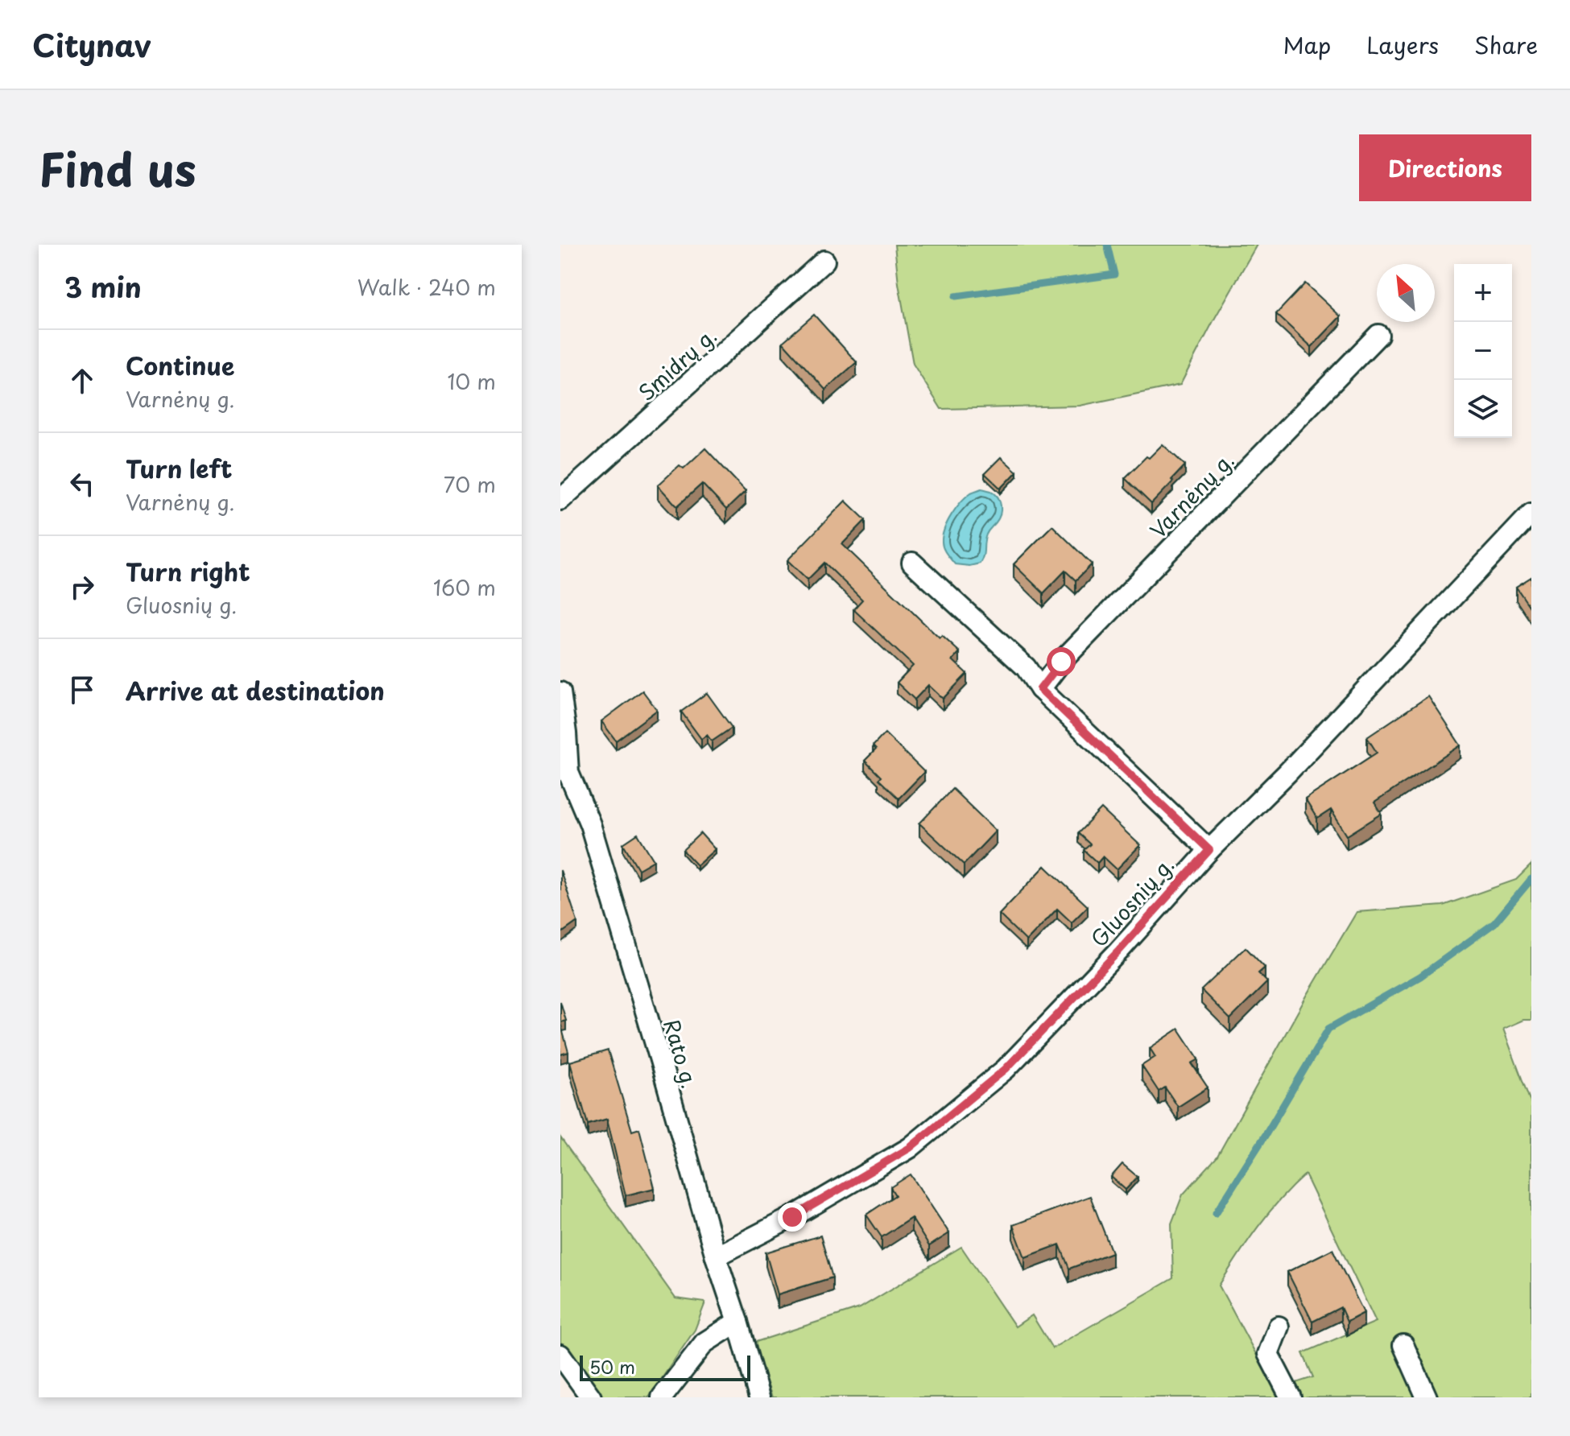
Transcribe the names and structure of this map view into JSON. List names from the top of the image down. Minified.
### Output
{"streets":{"street":["Smidrų g.","Varnėnų g.","Gluosnių g.","Rato g."]},"crossings":[["Gluosnių g.","Rato g."]],"scale_bar":"50 m","north":"top left","page":{"header":"Citynav","nav":["Map","Layers","Share"],"title":"Find us","buttons":"Directions","heading":["3 min","Walk · 240 m"],"map_buttons":["+","−"],"list":[["Continue","Varnėnų g.","10 m"],["Turn left","Varnėnų g.","70 m"],["Turn right","Gluosnių g.","160 m"],"Arrive at destination"],"scale":"50 m"}}
